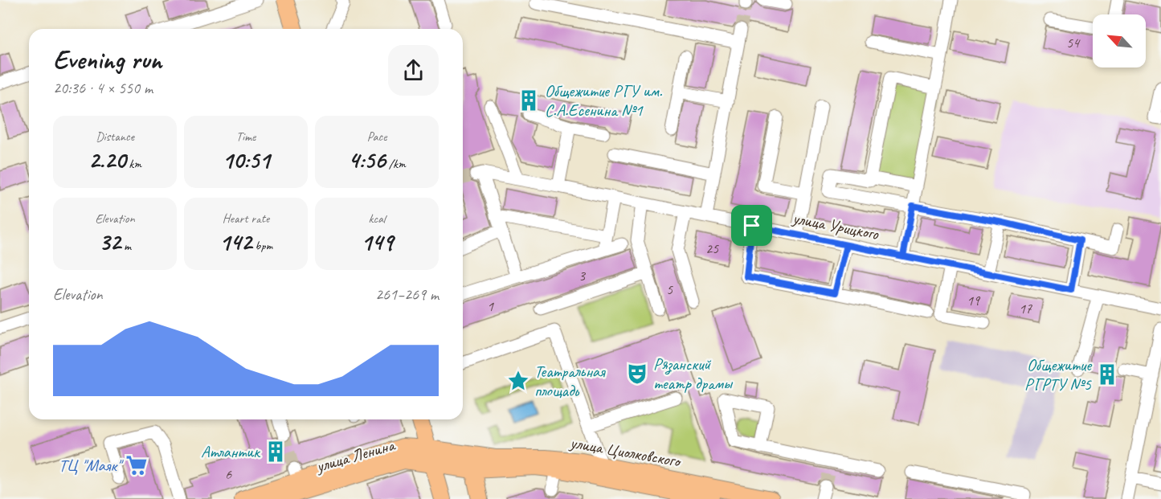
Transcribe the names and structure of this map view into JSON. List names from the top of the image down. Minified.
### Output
{"streets":{"main road":["улица Циолковского","улица Ленина"],"street":["улица Урицкого"]},"crossings":[["улица Циолковского","улица Ленина"]],"places":{"building":["Общежитие РГУ им. С.А.Есенина №1","Общежитие РГРТУ №5","Атлантик"],"theatre":["Рязанский театр драмы"],"place":["Театральная площадь"],"supermarket":["ТЦ \"Маяк\""]},"house_numbers":["54","25","3","5","19","1","17","6"],"north":"top left","page":{"heading":["Evening run","20:36 · 4 × 550 m"],"stats":[["Distance","2.20 km"],["Time","10:51"],["Pace","4:56 /km"],["Elevation","32 m"],["Heart rate","142 bpm"],["kcal","149"]],"chart":["Elevation","261–269 m"]}}
